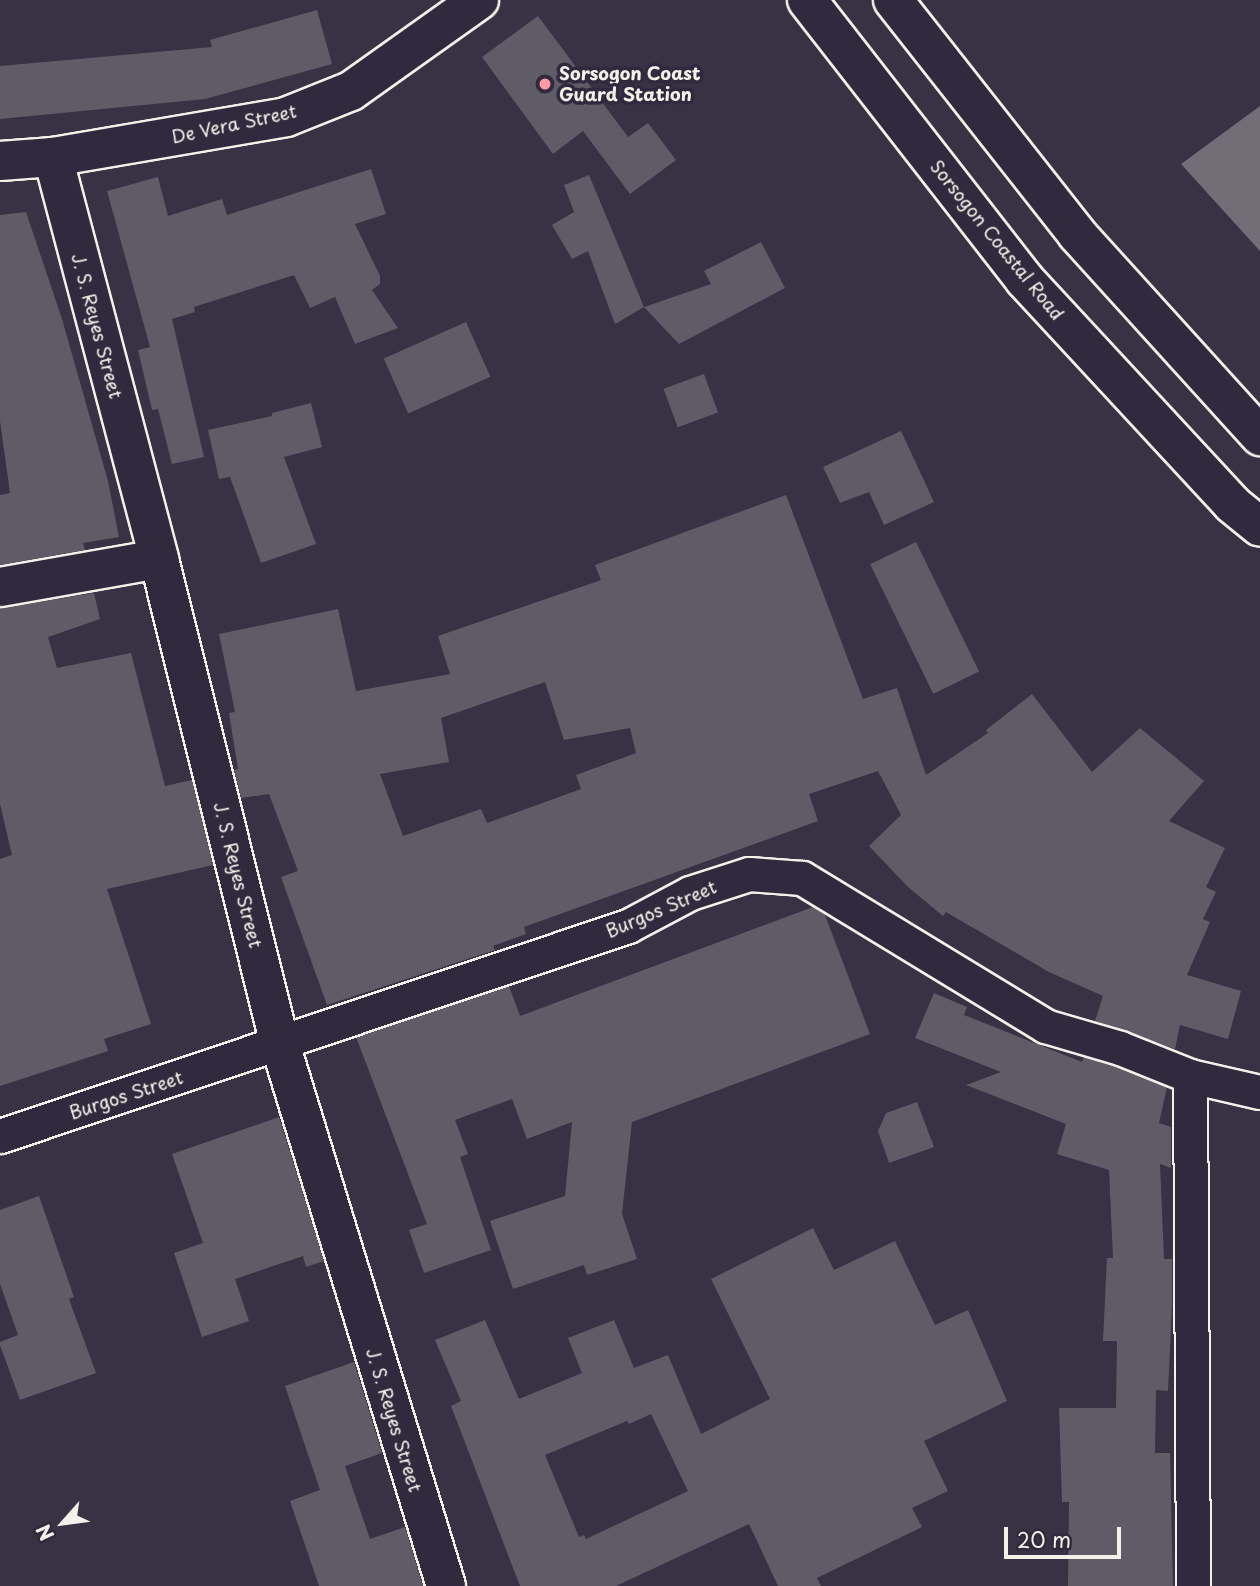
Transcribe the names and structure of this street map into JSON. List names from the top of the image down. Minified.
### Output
{"streets":{"main road":["De Vera Street","Sorsogon Coastal Road","J. S. Reyes Street"],"street":["Burgos Street"]},"crossings":[["De Vera Street","J. S. Reyes Street"],["J. S. Reyes Street","Burgos Street"]],"places":["Sorsogon Coast Guard Station"],"scale_bar":"20 m","north":"bottom left"}
